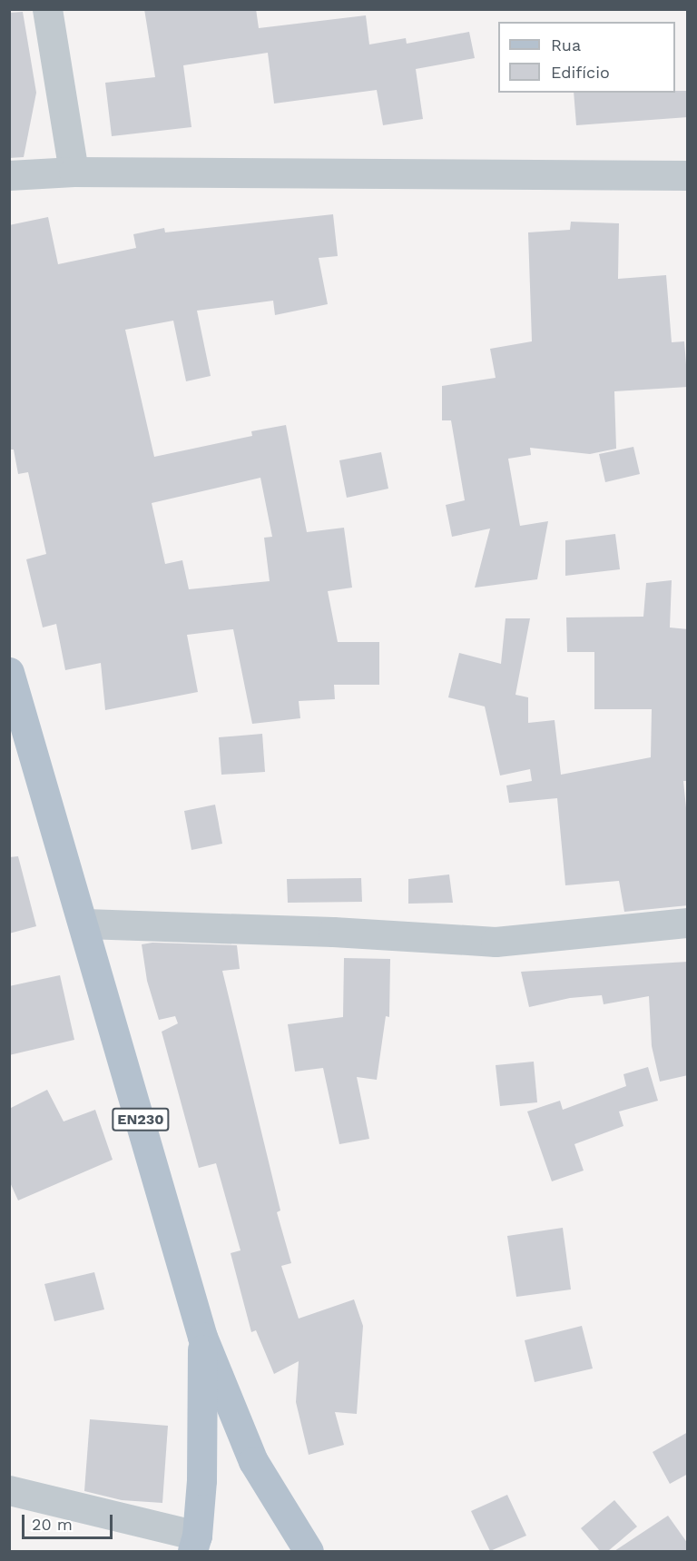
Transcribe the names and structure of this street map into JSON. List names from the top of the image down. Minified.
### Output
{"streets":{"main road":["EN230"]},"legend":["Rua","Edifício"],"scale_bar":"20 m"}
